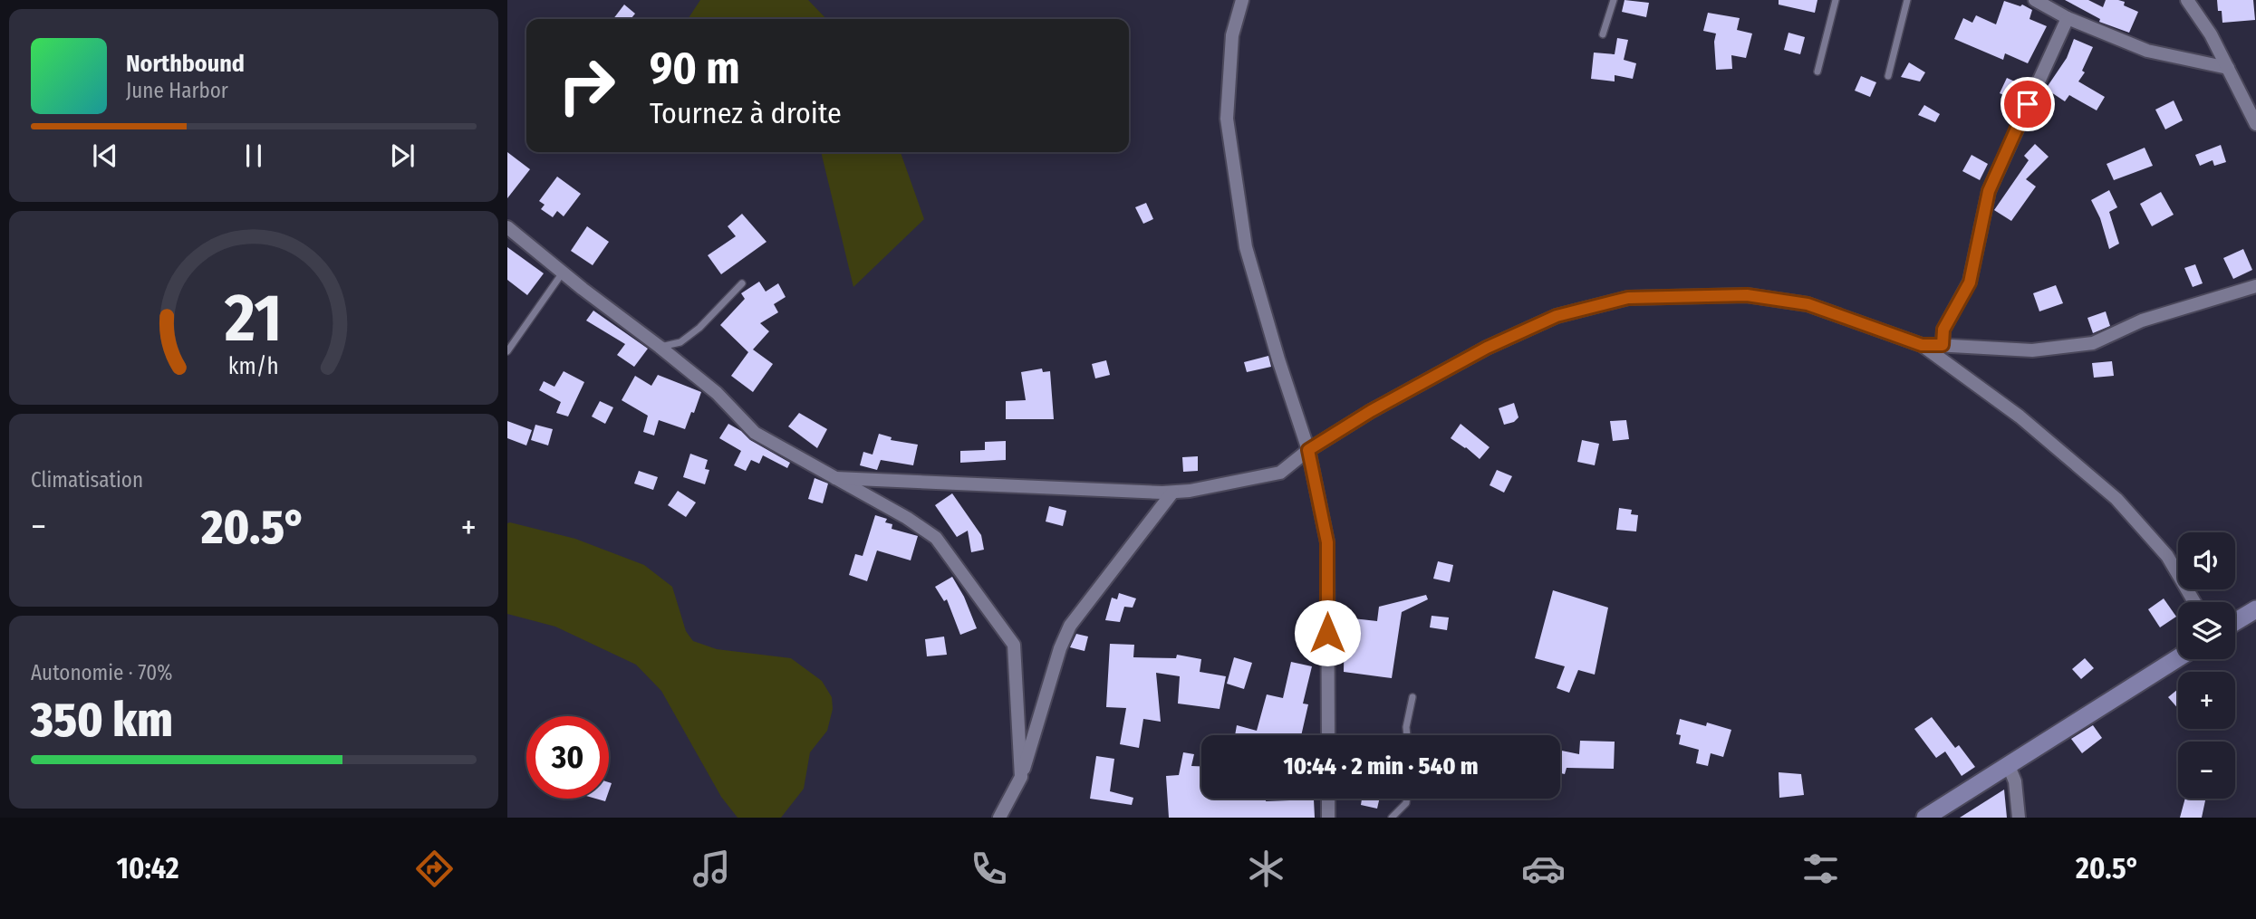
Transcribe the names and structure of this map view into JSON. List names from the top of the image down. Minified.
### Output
{"page":{"turn":["90 m","Tournez à droite"],"song":["Northbound","June Harbor"],"tile":["Climatisation",["Autonomie · 70%","350 km"]],"heat":["−","20.5°","+"],"map_buttons":["+","−"],"limit":"30","trip":"10:44 · 2 min · 540 m","tabs":["10:42","20.5°"],"gauge":["21","km/h"]}}
